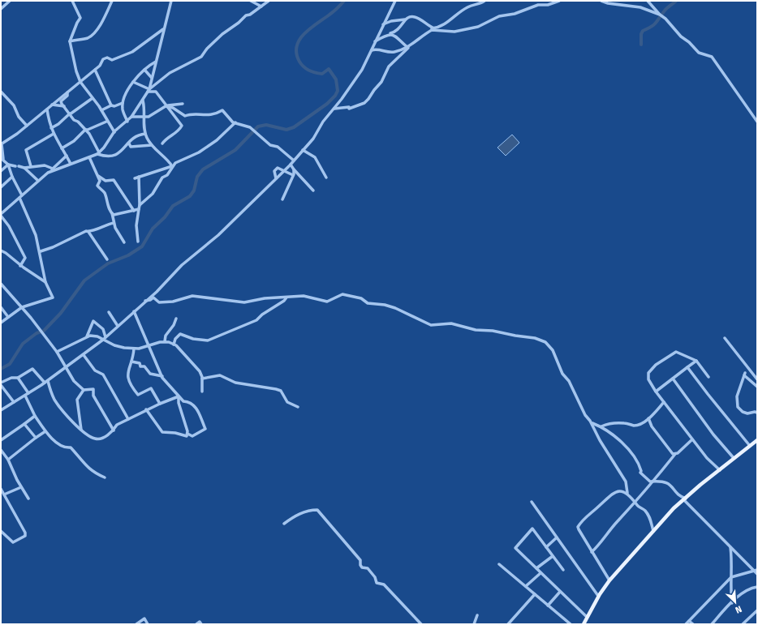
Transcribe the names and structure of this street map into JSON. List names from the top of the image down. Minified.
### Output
{"north":"bottom right"}
